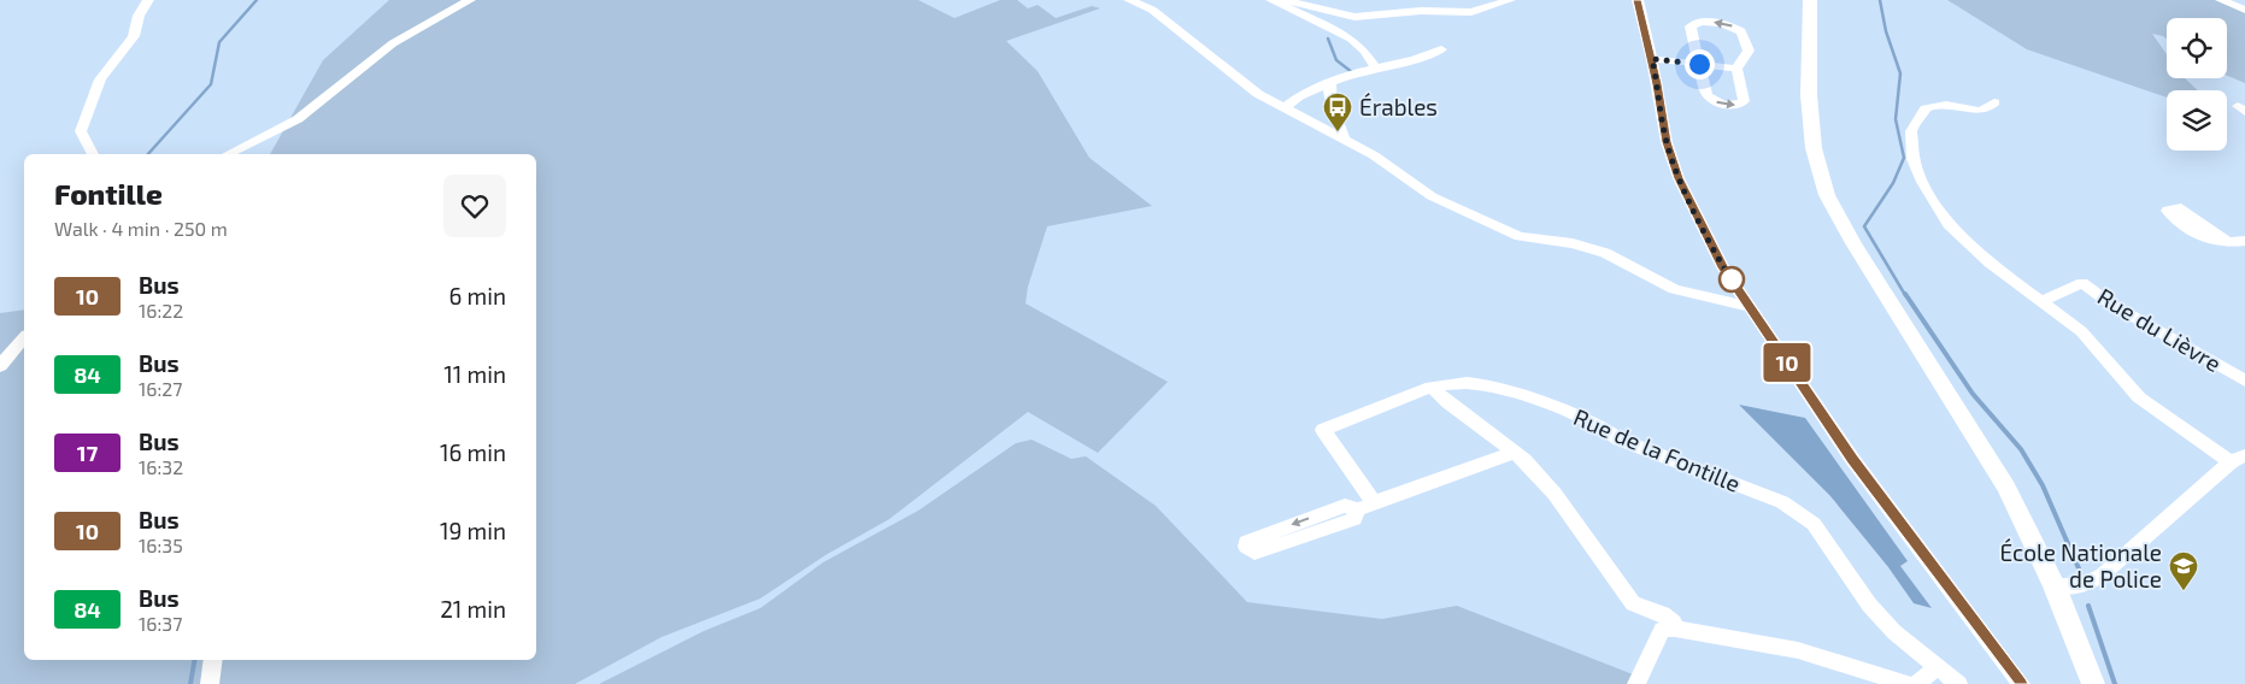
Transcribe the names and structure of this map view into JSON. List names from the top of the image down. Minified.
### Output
{"streets":{"street":["Rue du Lièvre","Rue de la Fontille"]},"places":{"bus stop":["Érables"],"school or university":["École Nationale de Police"]},"lines":["bus line 10"],"page":{"on_map":"10","heading":["Fontille","Walk · 4 min · 250 m"],"list":[{"mark":"10","name":"Bus","note":"16:22","value":"6 min"},{"mark":"84","name":"Bus","note":"16:27","value":"11 min"},{"mark":"17","name":"Bus","note":"16:32","value":"16 min"},{"mark":"10","name":"Bus","note":"16:35","value":"19 min"},{"mark":"84","name":"Bus","note":"16:37","value":"21 min"}]}}
